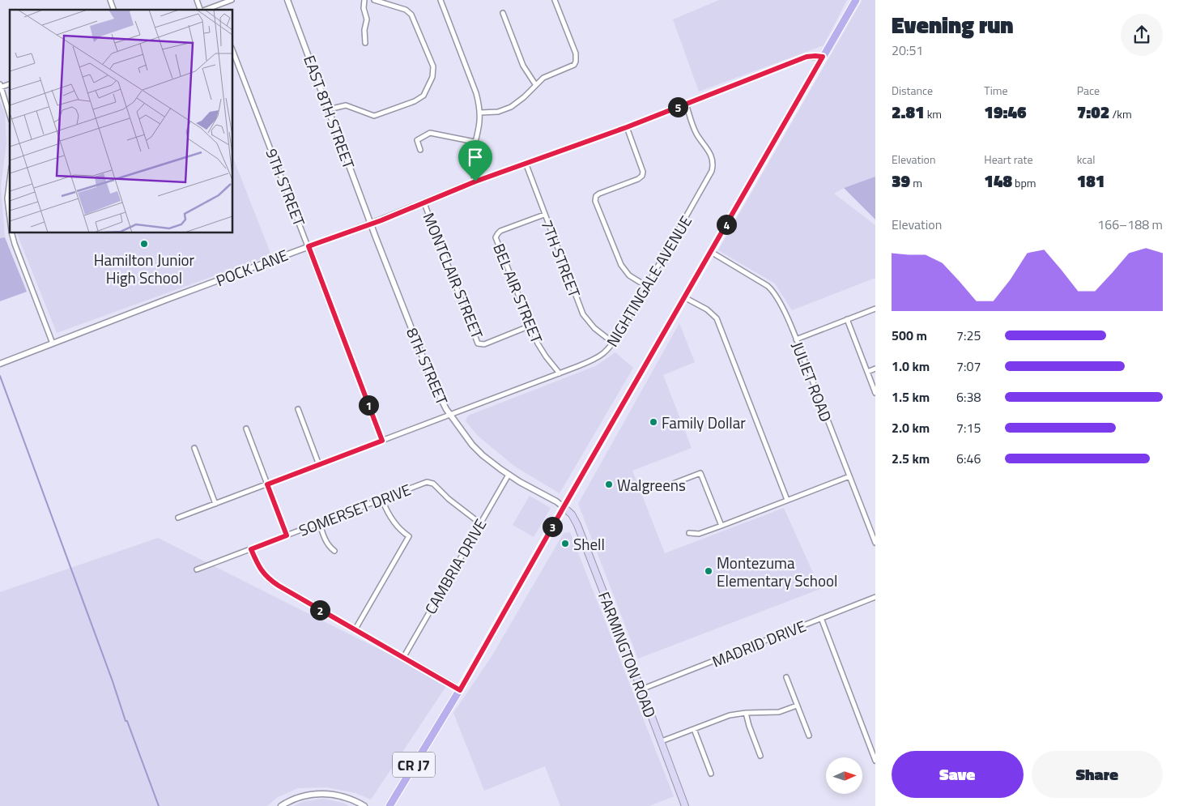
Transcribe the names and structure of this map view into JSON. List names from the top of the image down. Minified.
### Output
{"streets":{"main road":["FARMINGTON ROAD","CR J7"],"street":["EAST 8TH STREET","9TH STREET","7TH STREET","POCK LANE","MONTCLAIR STREET","NIGHTINGALE AVENUE","BEL AIR STREET","8TH STREET","JULIET ROAD","SOMERSET DRIVE","CAMBRIA DRIVE","MADRID DRIVE"]},"crossings":[["EAST 8TH STREET","POCK LANE"],["EAST 8TH STREET","8TH STREET"],["9TH STREET","POCK LANE"],["9TH STREET","NIGHTINGALE AVENUE"],["7TH STREET","POCK LANE"],["7TH STREET","NIGHTINGALE AVENUE"],["7TH STREET","BEL AIR STREET"],["POCK LANE","MONTCLAIR STREET"],["POCK LANE","NIGHTINGALE AVENUE"],["POCK LANE","8TH STREET"],["POCK LANE","CR J7"],["MONTCLAIR STREET","BEL AIR STREET"],["NIGHTINGALE AVENUE","BEL AIR STREET"],["NIGHTINGALE AVENUE","8TH STREET"],["8TH STREET","CAMBRIA DRIVE"],["8TH STREET","FARMINGTON ROAD"],["8TH STREET","CR J7"],["JULIET ROAD","CR J7"],["SOMERSET DRIVE","CAMBRIA DRIVE"],["MADRID DRIVE","FARMINGTON ROAD"],["FARMINGTON ROAD","CR J7"]],"places":["Hamilton Junior High School","Family Dollar","Walgreens","Shell","Montezuma Elementary School"],"north":"right","page":{"heading":["Evening run","20:51"],"stats":[["Distance","2.81 km"],["Time","19:46"],["Pace","7:02 /km"],["Elevation","39 m"],["Heart rate","148 bpm"],["kcal","181"]],"pins":["5","4","1","3","2"],"chart":["Elevation","166–188 m"],"list":[{"name":"500 m","note":"7:25"},{"name":"1.0 km","note":"7:07"},{"name":"1.5 km","note":"6:38"},{"name":"2.0 km","note":"7:15"},{"name":"2.5 km","note":"6:46"}],"buttons":["Save","Share"]}}
